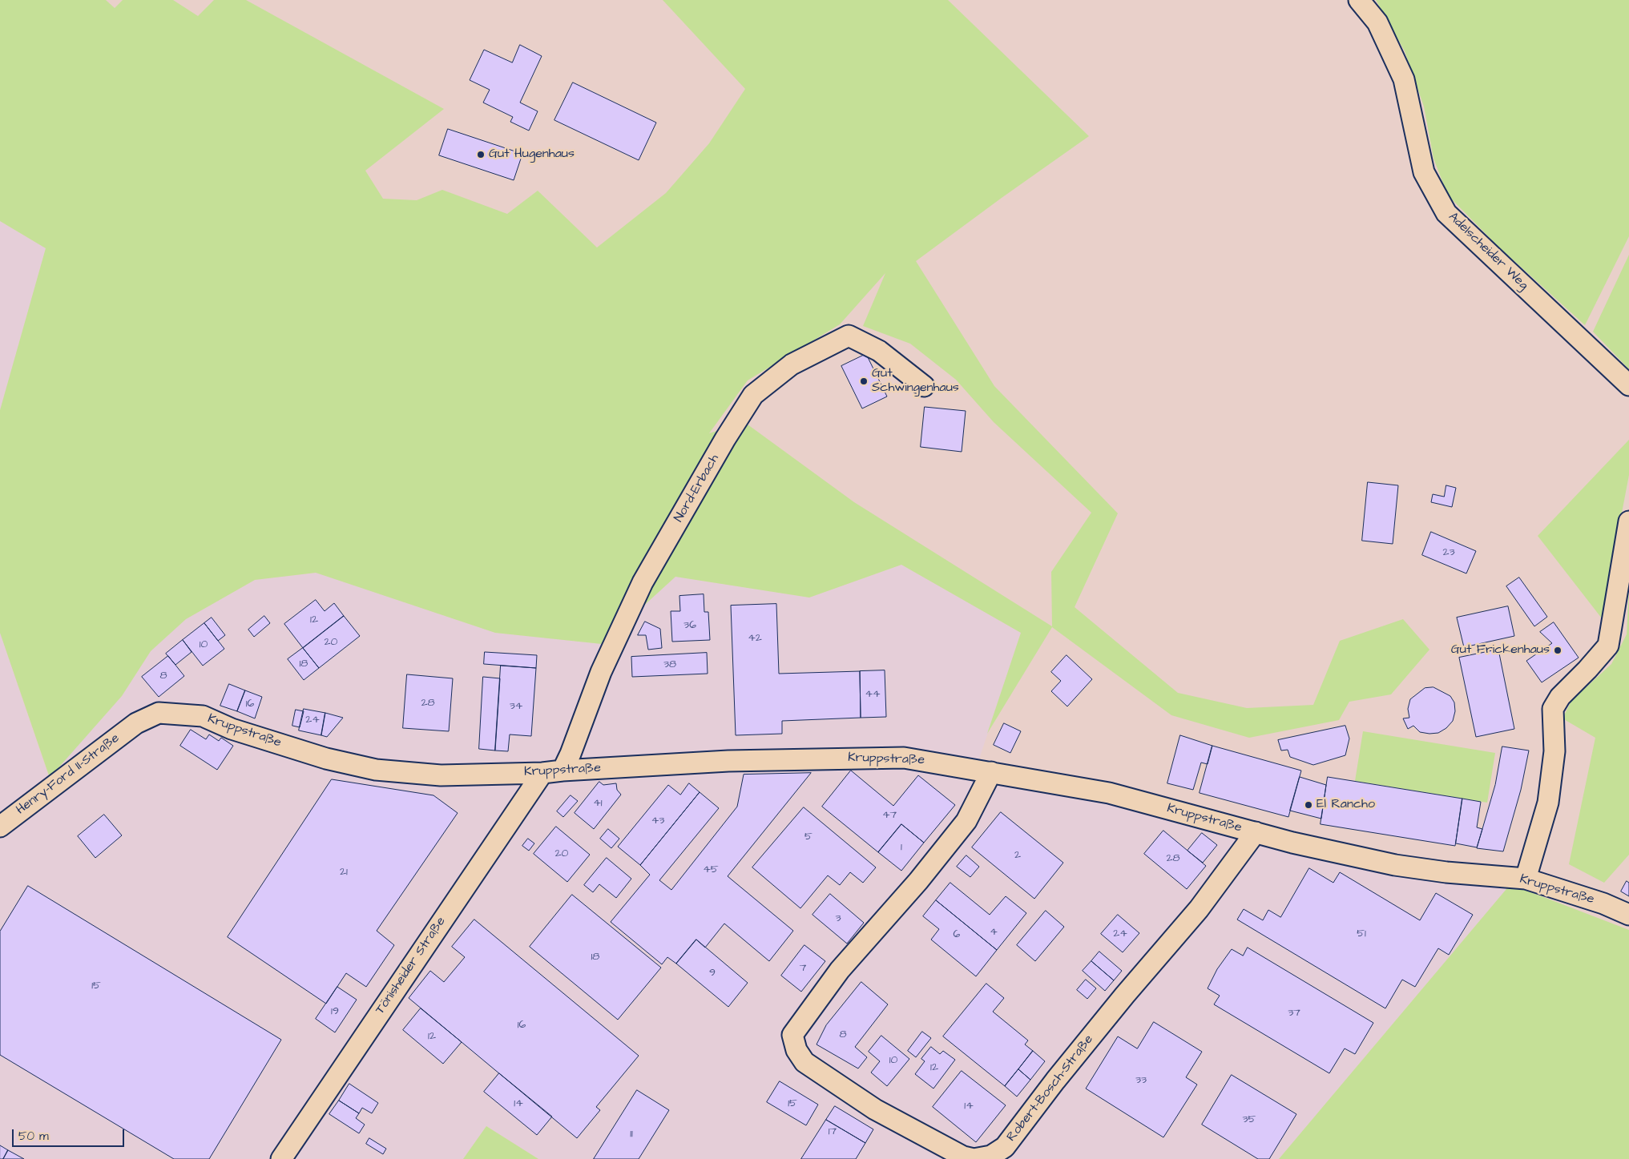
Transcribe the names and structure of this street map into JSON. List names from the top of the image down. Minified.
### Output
{"streets":{"street":["Adelscheider Weg","Nord-Erbach","Kruppstraße","Henry-Ford II-Straße","Tönisheider Straße","Robert-Bosch-Straße"]},"crossings":[["Nord-Erbach","Kruppstraße"],["Kruppstraße","Henry-Ford II-Straße"],["Kruppstraße","Tönisheider Straße"],["Kruppstraße","Robert-Bosch-Straße"]],"places":["Gut Hugenhaus","Gut Schwingenhaus","Gut Frickenhaus","El Rancho"],"house_numbers":["23","12","36","42","20","10","18","38","8","44","28","16","34","24","41","47","43","5","1","20","2","28","45","21","3","4","24","51","6","18","7","9","15","19","37","16","8","12","10","12","33","14","15","14","35","17","11"],"scale_bar":"50 m"}
